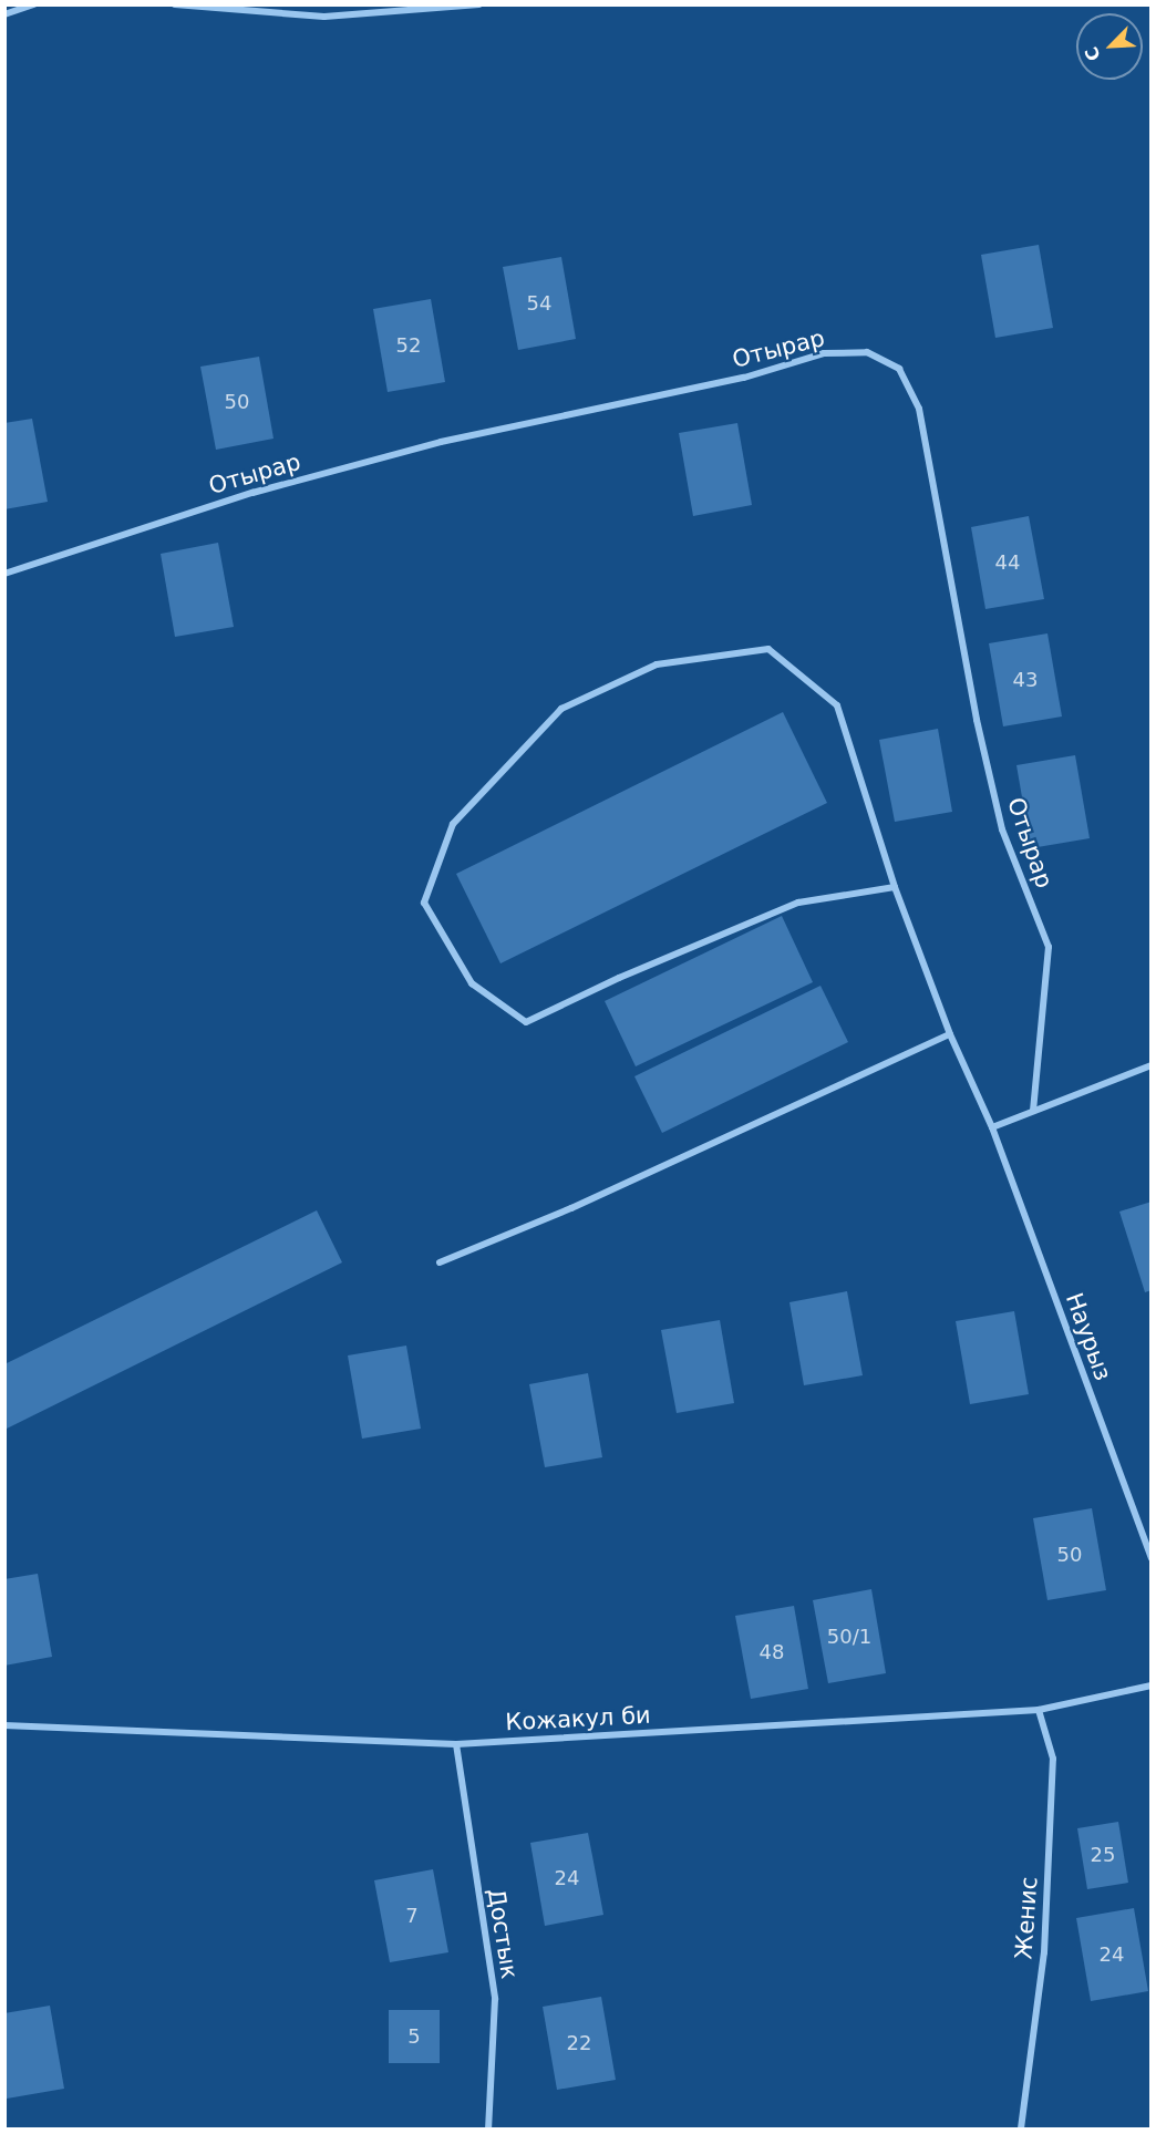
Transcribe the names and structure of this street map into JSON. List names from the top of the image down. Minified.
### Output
{"streets":{"street":["Отырар","Наурыз","Кожакул би","Женис","Достык"]},"crossings":[["Кожакул би","Женис"],["Кожакул би","Достык"]],"house_numbers":["54","52","50","44","43","50","50/1","48","25","24","7","24","5","22"],"north":"bottom left"}
